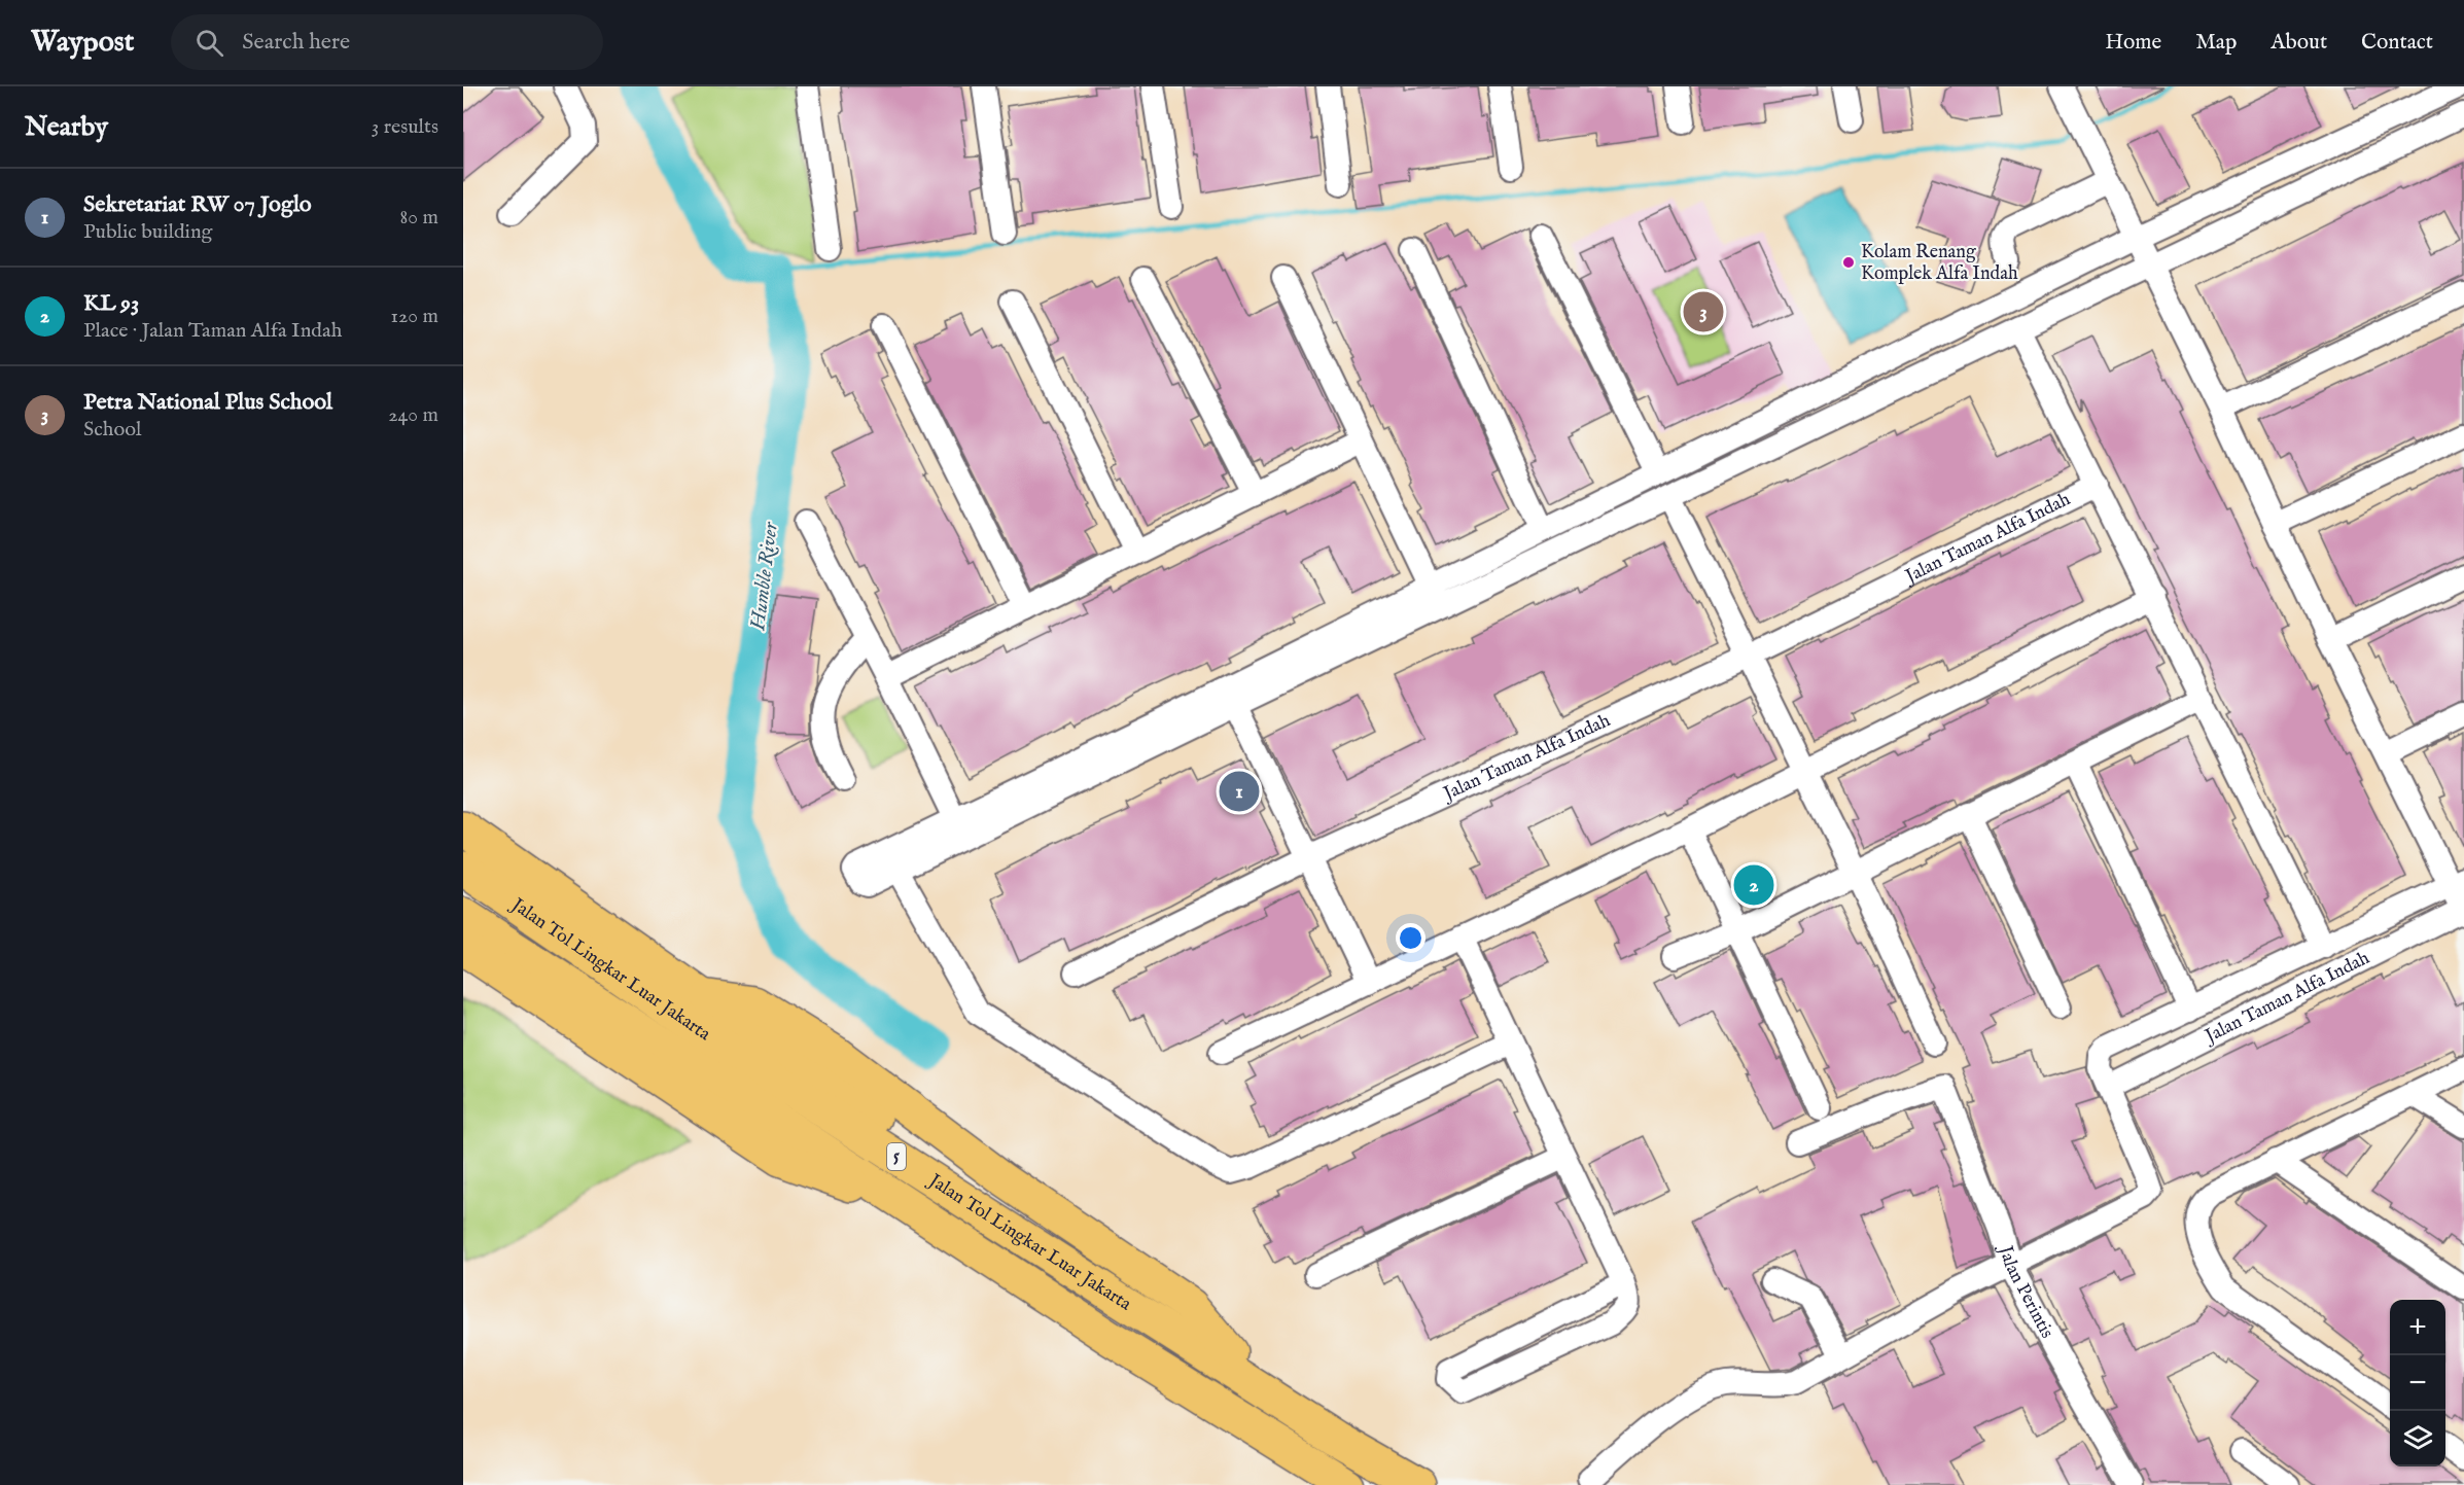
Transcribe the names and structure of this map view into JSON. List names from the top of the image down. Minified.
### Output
{"streets":{"highway":["Jalan Tol Lingkar Luar Jakarta","5"],"street":["Jalan Taman Alfa Indah","Jalan Perintis"]},"water":["Humble River"],"places":["Kolam Renang Komplek Alfa Indah"],"page":{"header":"Waypost","search":"Search here","nav":["Home","Map","About","Contact"],"heading":["Nearby","3 results"],"list":[{"mark":"1","name":"Sekretariat RW 07 Joglo","note":"Public building","value":"80 m"},{"mark":"2","name":"KL 93","note":"Place · Jalan Taman Alfa Indah","value":"120 m"},{"mark":"3","name":"Petra National Plus School","note":"School","value":"240 m"}],"pins":["3","1","2"],"map_buttons":["+","−"]}}
